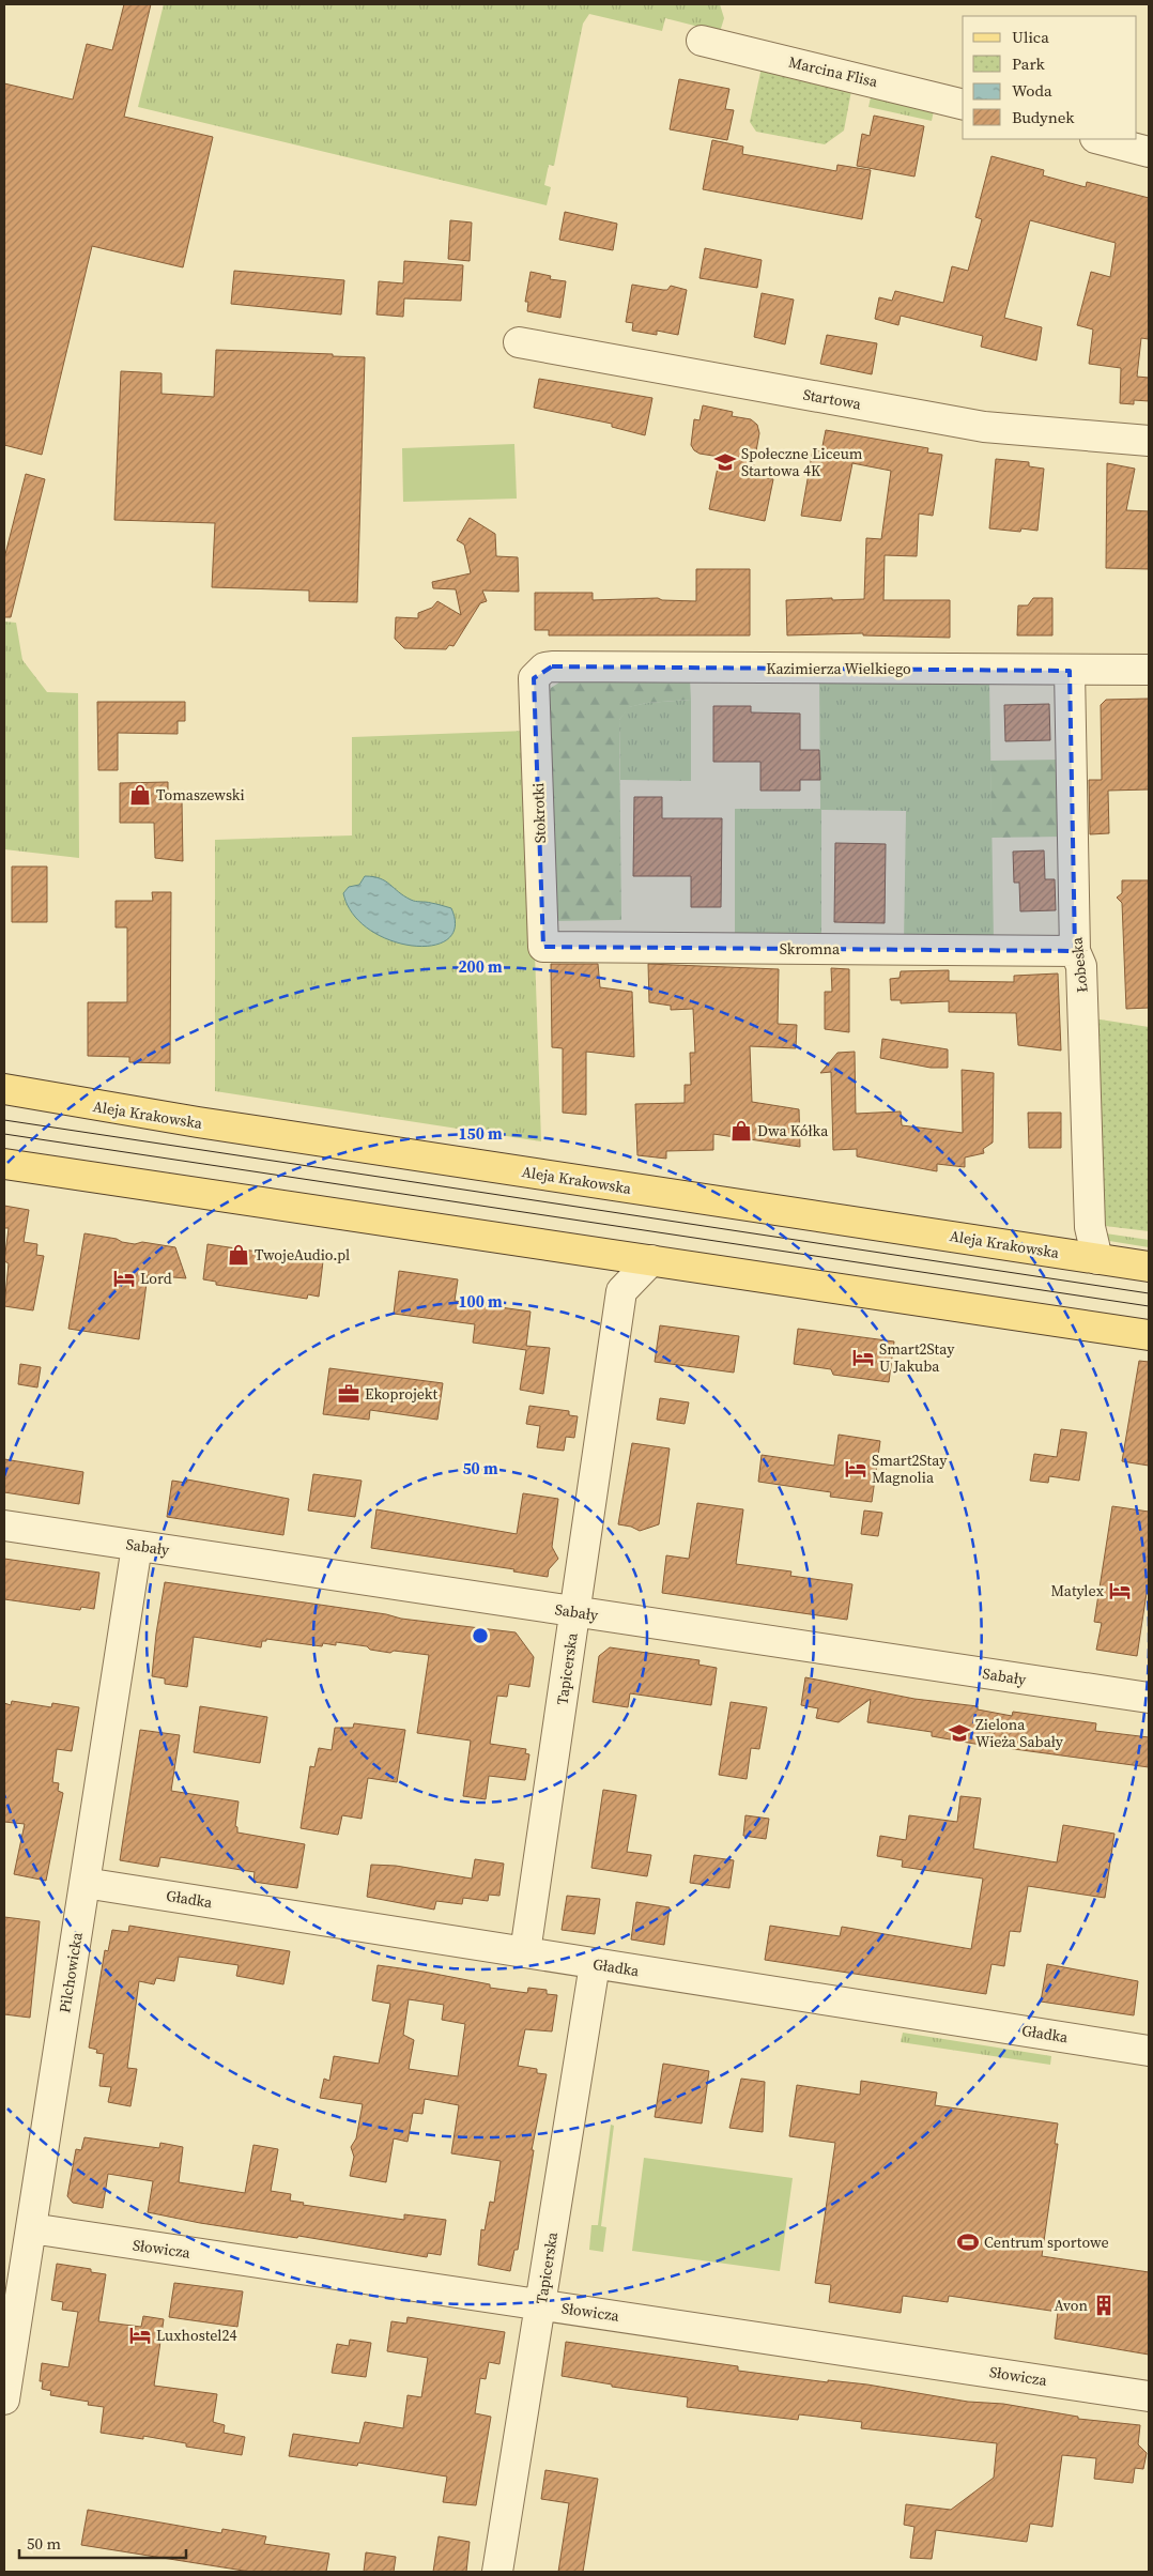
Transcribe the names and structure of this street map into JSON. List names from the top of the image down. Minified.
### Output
{"streets":{"main road":["Aleja Krakowska"],"street":["Marcina Flisa","Startowa","Kazimierza Wielkiego","Stokrotki","Skromna","Łobeska","Sabały","Tapicerska","Gładka","Pilchowicka","Słowicza"]},"crossings":[["Kazimierza Wielkiego","Stokrotki"],["Kazimierza Wielkiego","Łobeska"],["Stokrotki","Skromna"],["Skromna","Łobeska"],["Łobeska","Aleja Krakowska"],["Sabały","Tapicerska"],["Sabały","Pilchowicka"],["Tapicerska","Gładka"],["Tapicerska","Słowicza"],["Gładka","Pilchowicka"],["Pilchowicka","Słowicza"]],"places":{"school or university":["Społeczne Liceum Startowa 4K","Zielona Wieża Sabały"],"shop":["Tomaszewski","Dwa Kółka","TwojeAudio.pl"],"hotel":["Lord","Smart2Stay U Jakuba","Smart2Stay Magnolia","Matylex","Luxhostel24"],"office":["Ekoprojekt"],"sports":["Centrum sportowe"],"building":["Avon"]},"legend":["Ulica","Park","Woda","Budynek"],"scale_bar":"50 m","rings":["200 m","150 m","100 m","50 m"]}
